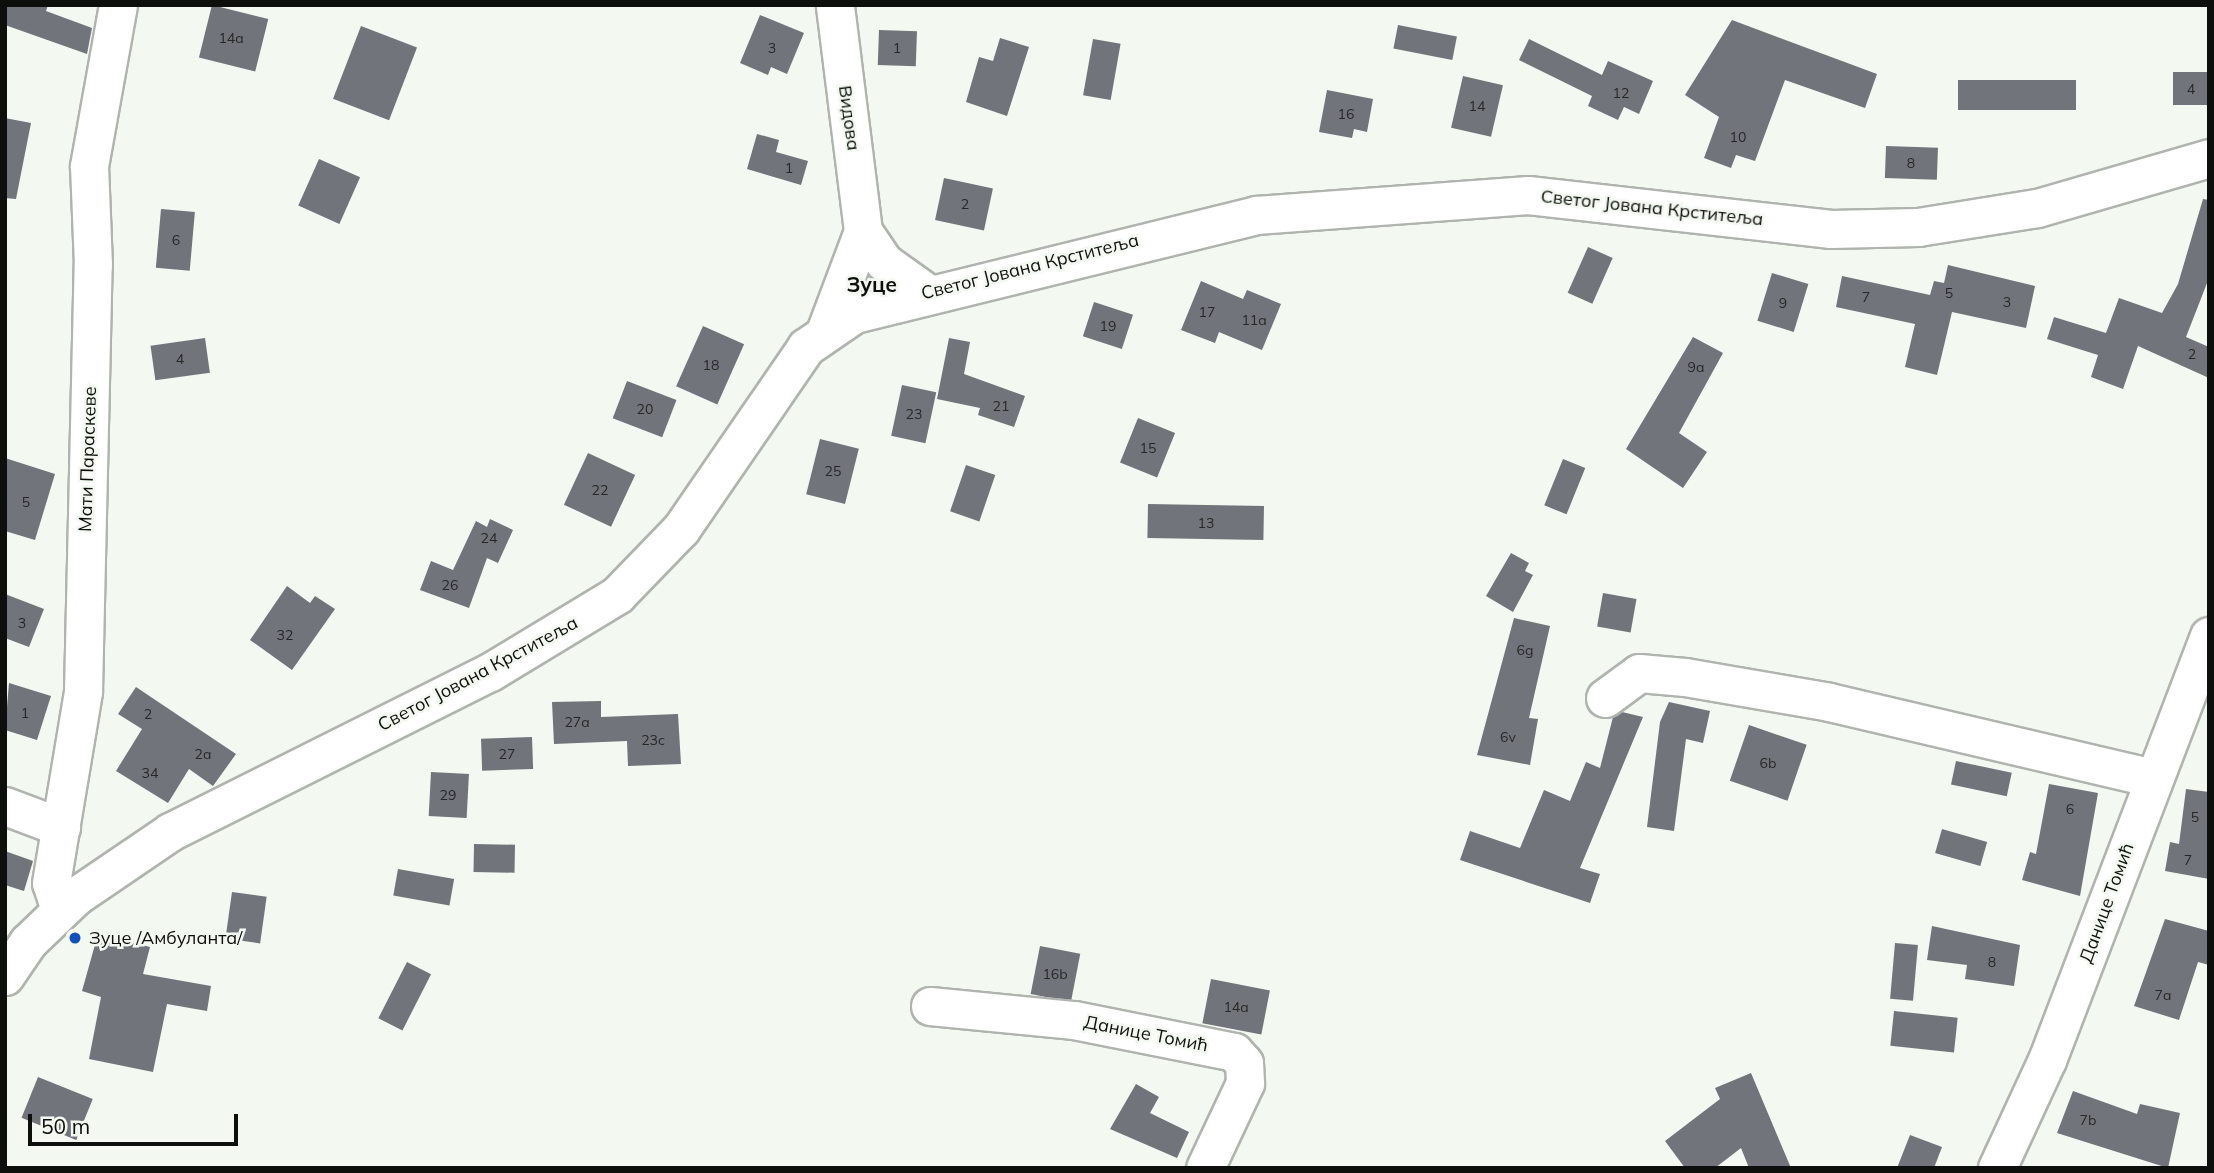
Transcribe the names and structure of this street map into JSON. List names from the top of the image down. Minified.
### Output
{"streets":{"street":["Видова","Светог Јована Крститеља","Мати Параскеве","Данице Томић"]},"crossings":[["Видова","Светог Јована Крститеља"],["Светог Јована Крститеља","Мати Параскеве"]],"districts":["Зуце"],"places":["Зуце /Амбуланта/"],"house_numbers":["14a","3","1","4","12","14","16","10","8","1","2","6","5","7","3","9","17","11a","19","2","4","18","9a","21","20","23","15","25","22","5","13","24","26","3","32","6g","1","2","27a","6v","23c","2a","27","6b","34","29","6","5","7","8","16b","7a","14a","7b"],"scale_bar":"50 m"}
